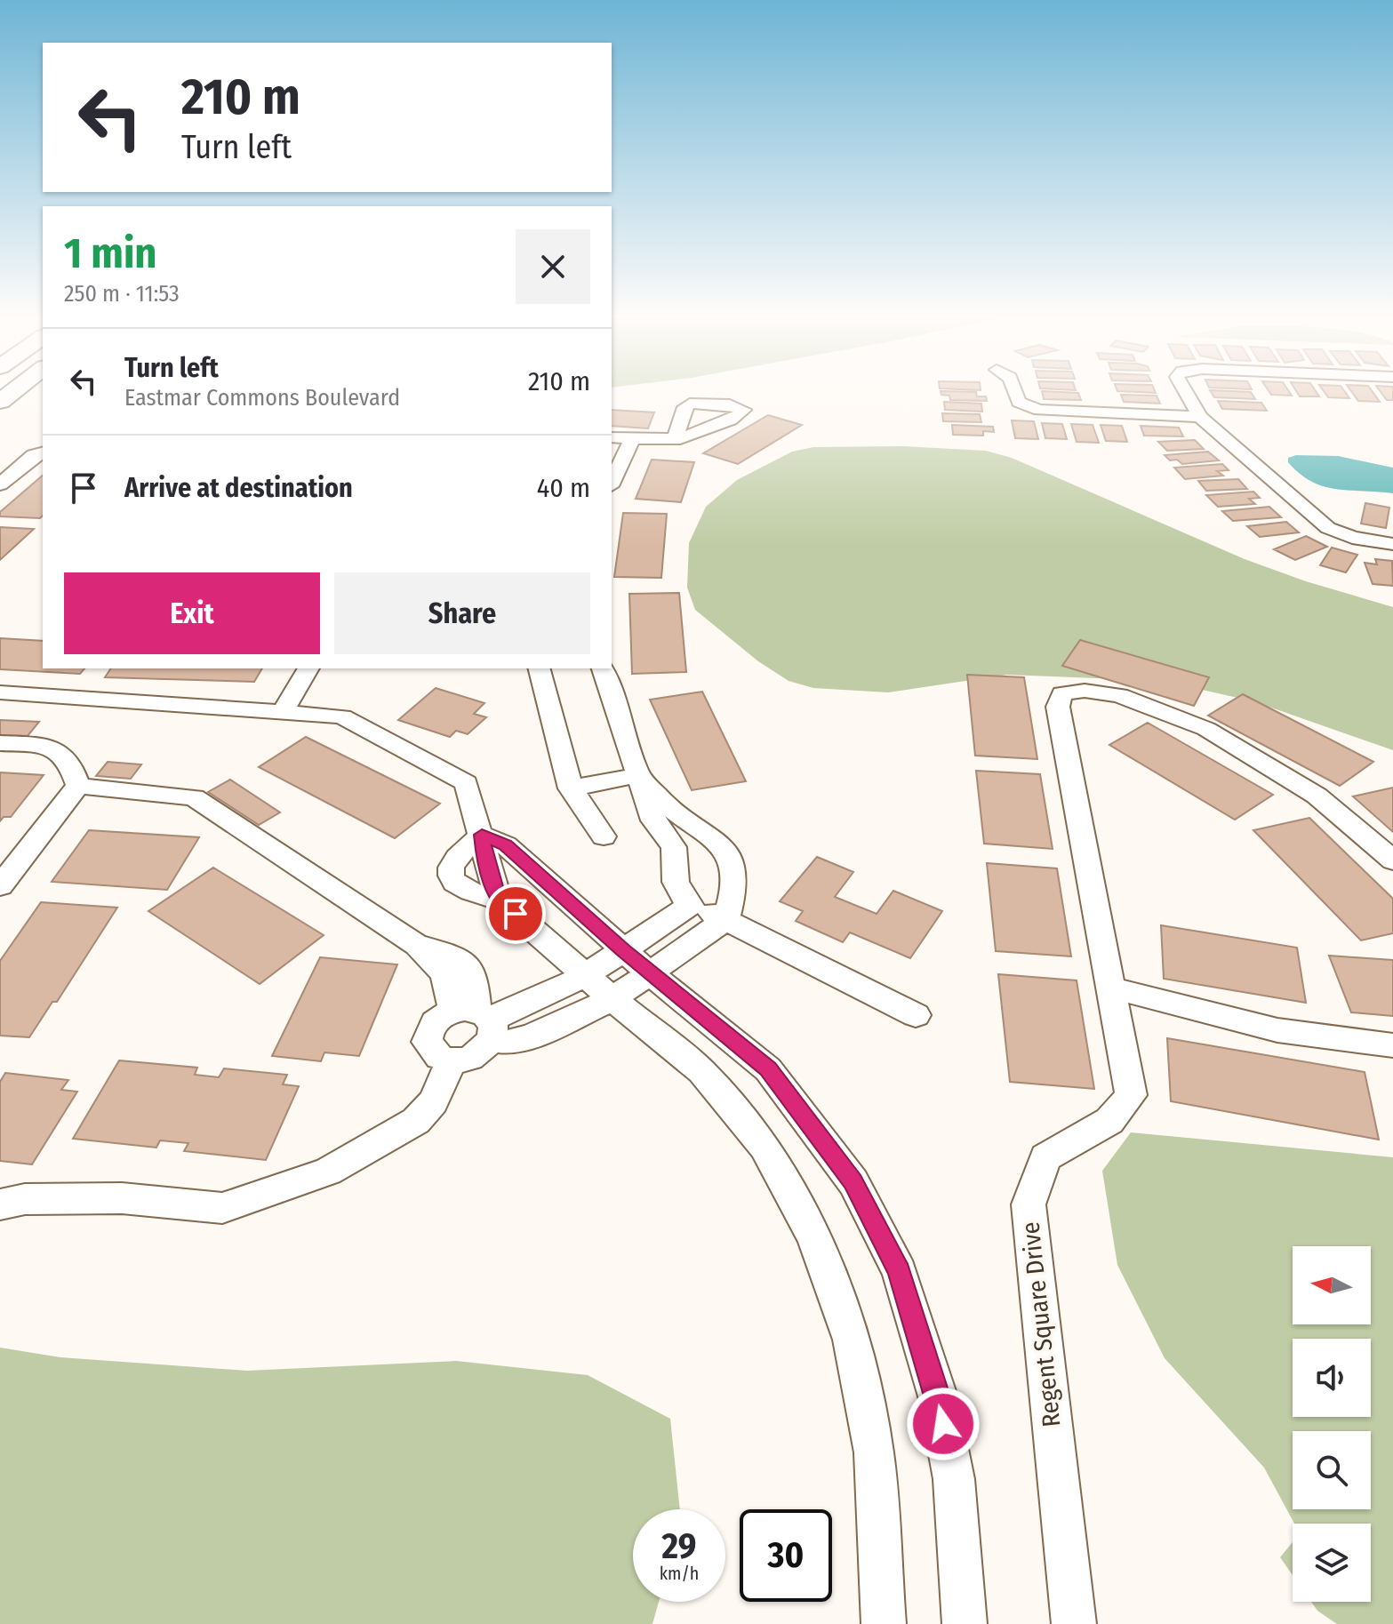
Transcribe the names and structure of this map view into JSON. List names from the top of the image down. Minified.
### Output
{"streets":{"street":["Regent Square Drive"]},"north":"left","page":{"turn":["210 m","Turn left"],"heading":["1 min","250 m · 11:53"],"list":[{"name":"Turn left","note":"Eastmar Commons Boulevard","value":"210 m"},{"name":"Arrive at destination","value":"40 m"}],"buttons":["Exit","Share"],"speed":"29 km/h","limit":"30"}}
